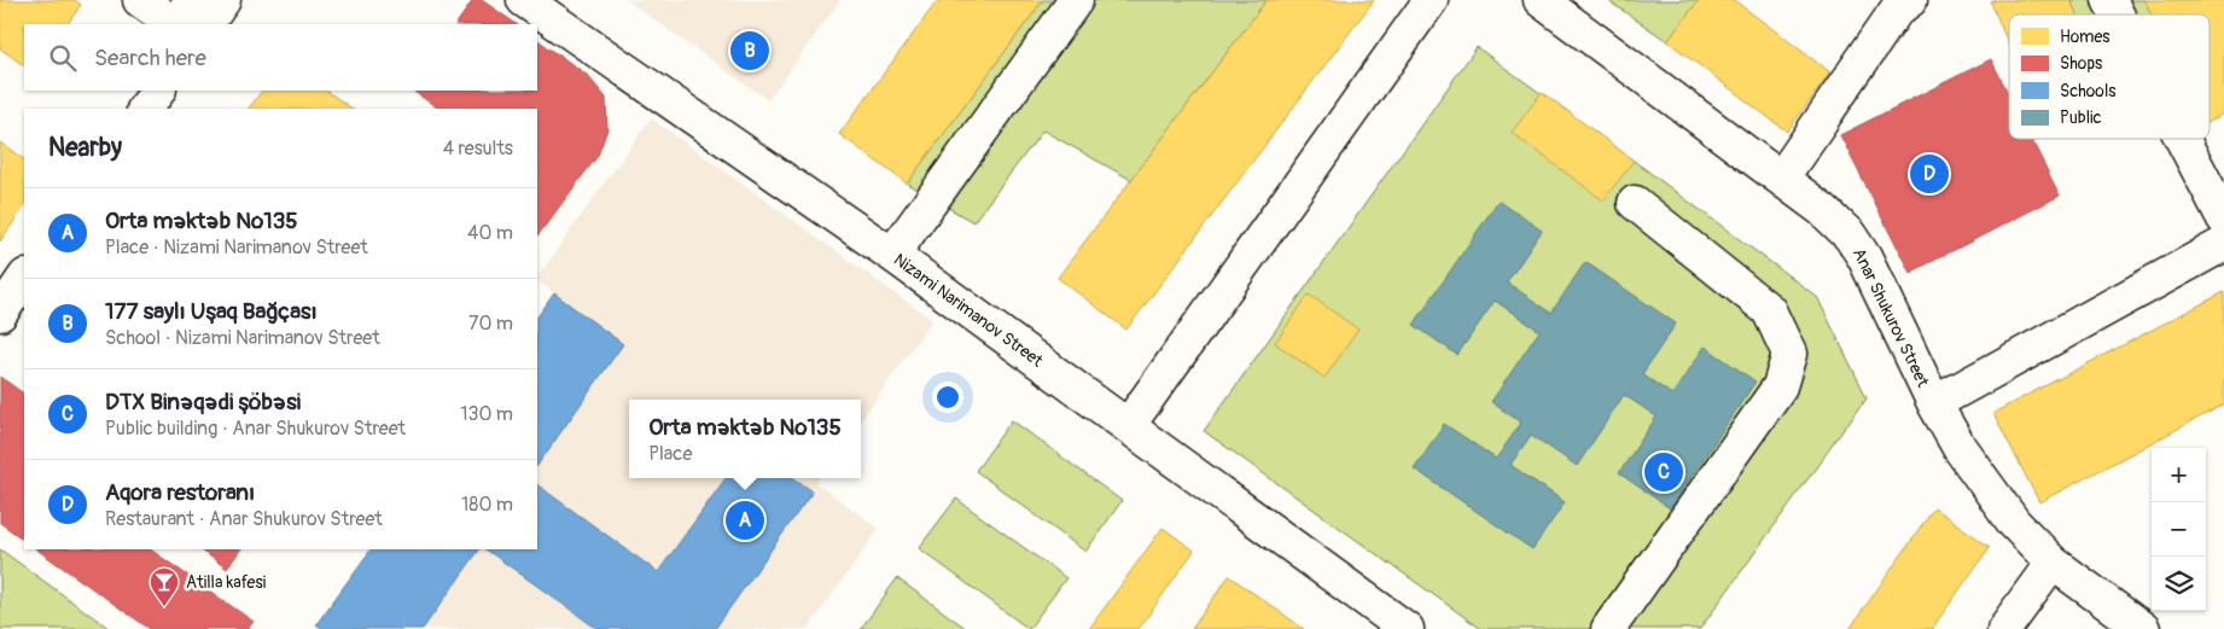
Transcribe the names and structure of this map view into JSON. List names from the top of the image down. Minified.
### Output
{"streets":{"street":["Nizami Narimanov Street","Anar Shukurov Street"]},"places":{"bar":["Atilla kafesi"]},"legend":["Homes","Shops","Schools","Public"],"page":{"search":"Search here","pins":["B","D","C","A"],"heading":["Nearby","4 results"],"list":[{"mark":"A","name":"Orta məktəb №135","note":"Place · Nizami Narimanov Street","value":"40 m"},{"mark":"B","name":"177 saylı Uşaq Bağçası","note":"School · Nizami Narimanov Street","value":"70 m"},{"mark":"C","name":"DTX Binəqədi şöbəsi","note":"Public building · Anar Shukurov Street","value":"130 m"},{"mark":"D","name":"Aqora restoranı","note":"Restaurant · Anar Shukurov Street","value":"180 m"}],"popup":["Orta məktəb №135","Place"],"map_buttons":["+","−"]}}
